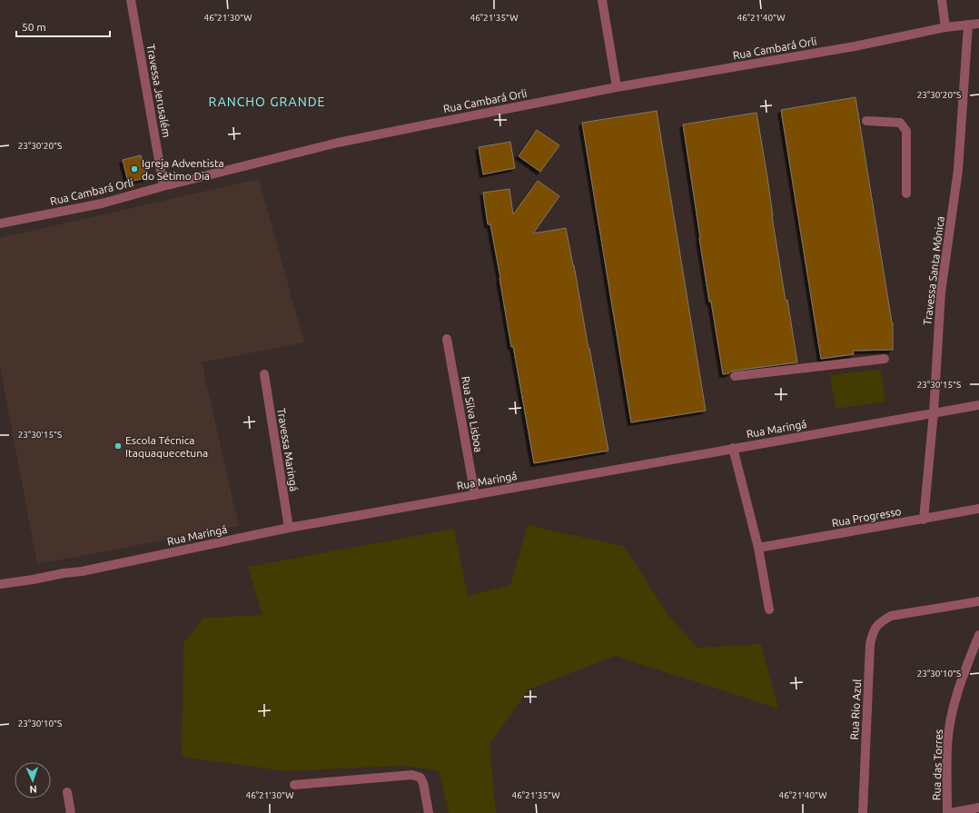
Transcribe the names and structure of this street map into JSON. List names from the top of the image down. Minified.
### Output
{"streets":{"street":["Rua Cambará Orli","Travessa Jerusalém","Travessa Santa Mônica","Rua Silva Lisboa","Rua Maringá","Travessa Maringá","Rua Progresso","Rua Rio Azul","Rua das Torres"]},"crossings":[["Rua Cambará Orli","Travessa Jerusalém"],["Rua Cambará Orli","Travessa Santa Mônica"],["Travessa Santa Mônica","Rua Maringá"],["Travessa Santa Mônica","Rua Progresso"],["Rua Silva Lisboa","Rua Maringá"],["Rua Maringá","Travessa Maringá"]],"districts":["RANCHO GRANDE"],"places":["Igreja Adventista do Sétimo Dia","Escola Técnica Itaquaquecetuna"],"scale_bar":"50 m","north":"bottom","coordinates":["46°21'30\"W","46°21'35\"W","46°21'40\"W","23°30'20\"S","23°30'15\"S","23°30'10\"S"]}
